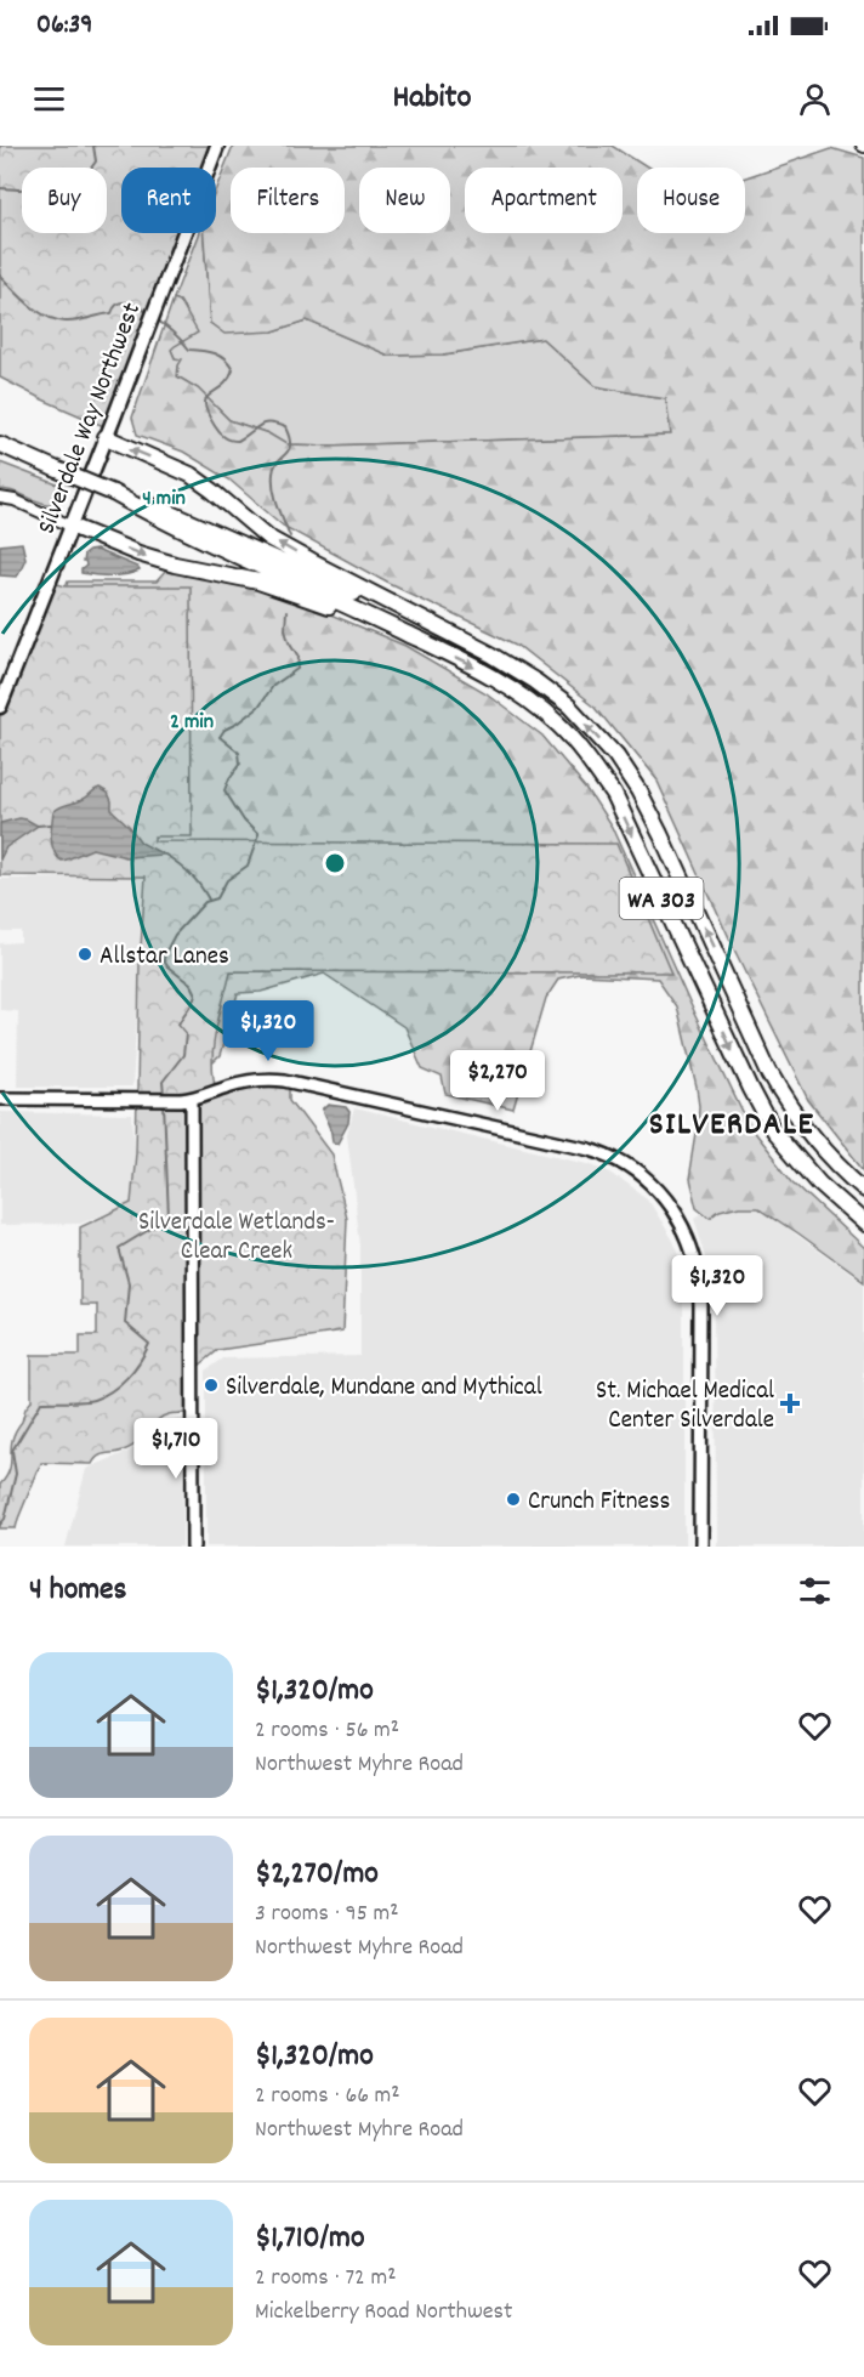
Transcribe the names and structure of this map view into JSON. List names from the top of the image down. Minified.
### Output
{"streets":{"highway":["WA 303"],"main road":["Silverdale Way Northwest"]},"districts":["SILVERDALE"],"parks":["Silverdale Wetlands- Clear Creek"],"places":{"other":["Allstar Lanes","Silverdale, Mundane and Mythical","Crunch Fitness"],"health":["St. Michael Medical Center Silverdale"]},"page":{"status":"06:39","header":"Habito","chip":["Buy","Rent","Filters","New","Apartment","House"],"price":["$1,320","$2,270","$1,320","$1,710"],"heading":"4 homes","list":[{"name":"$1,320/mo","note":"2 rooms · 56 m² · Northwest Myhre Road"},{"name":"$2,270/mo","note":"3 rooms · 95 m² · Northwest Myhre Road"},{"name":"$1,320/mo","note":"2 rooms · 66 m² · Northwest Myhre Road"},{"name":"$1,710/mo","note":"2 rooms · 72 m² · Mickelberry Road Northwest"}]},"rings":["4 min","2 min"]}
